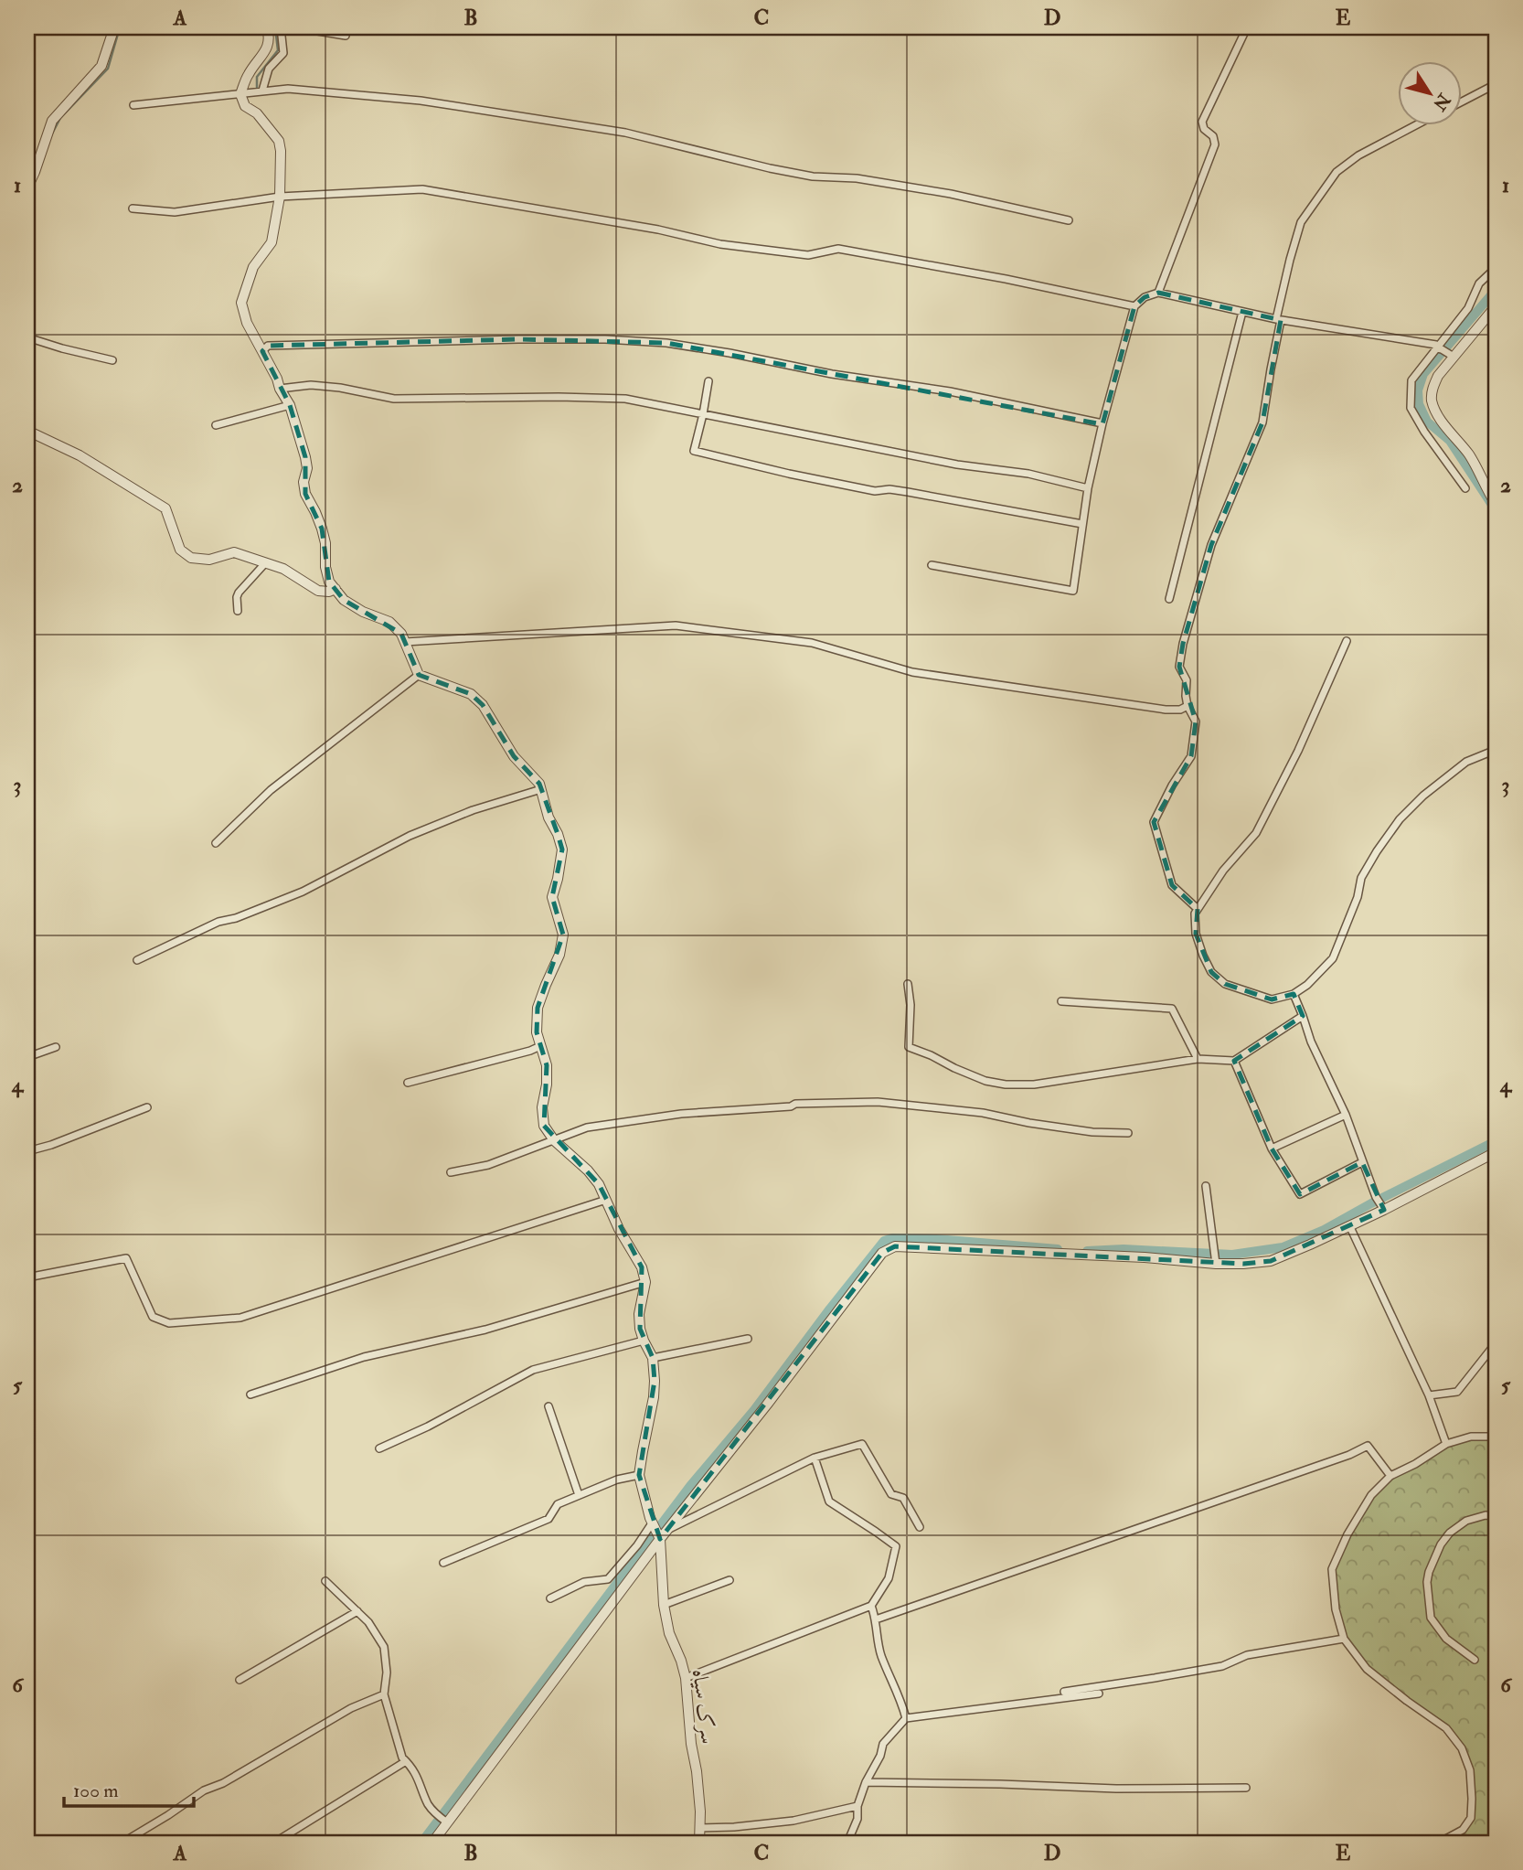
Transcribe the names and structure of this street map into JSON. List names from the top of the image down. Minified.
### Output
{"streets":{"street":["سرک سیاه"]},"scale_bar":"100 m","north":"bottom right","grid":{"columns":["A","B","C","D","E"],"rows":["1","2","3","4","5","6"]}}
